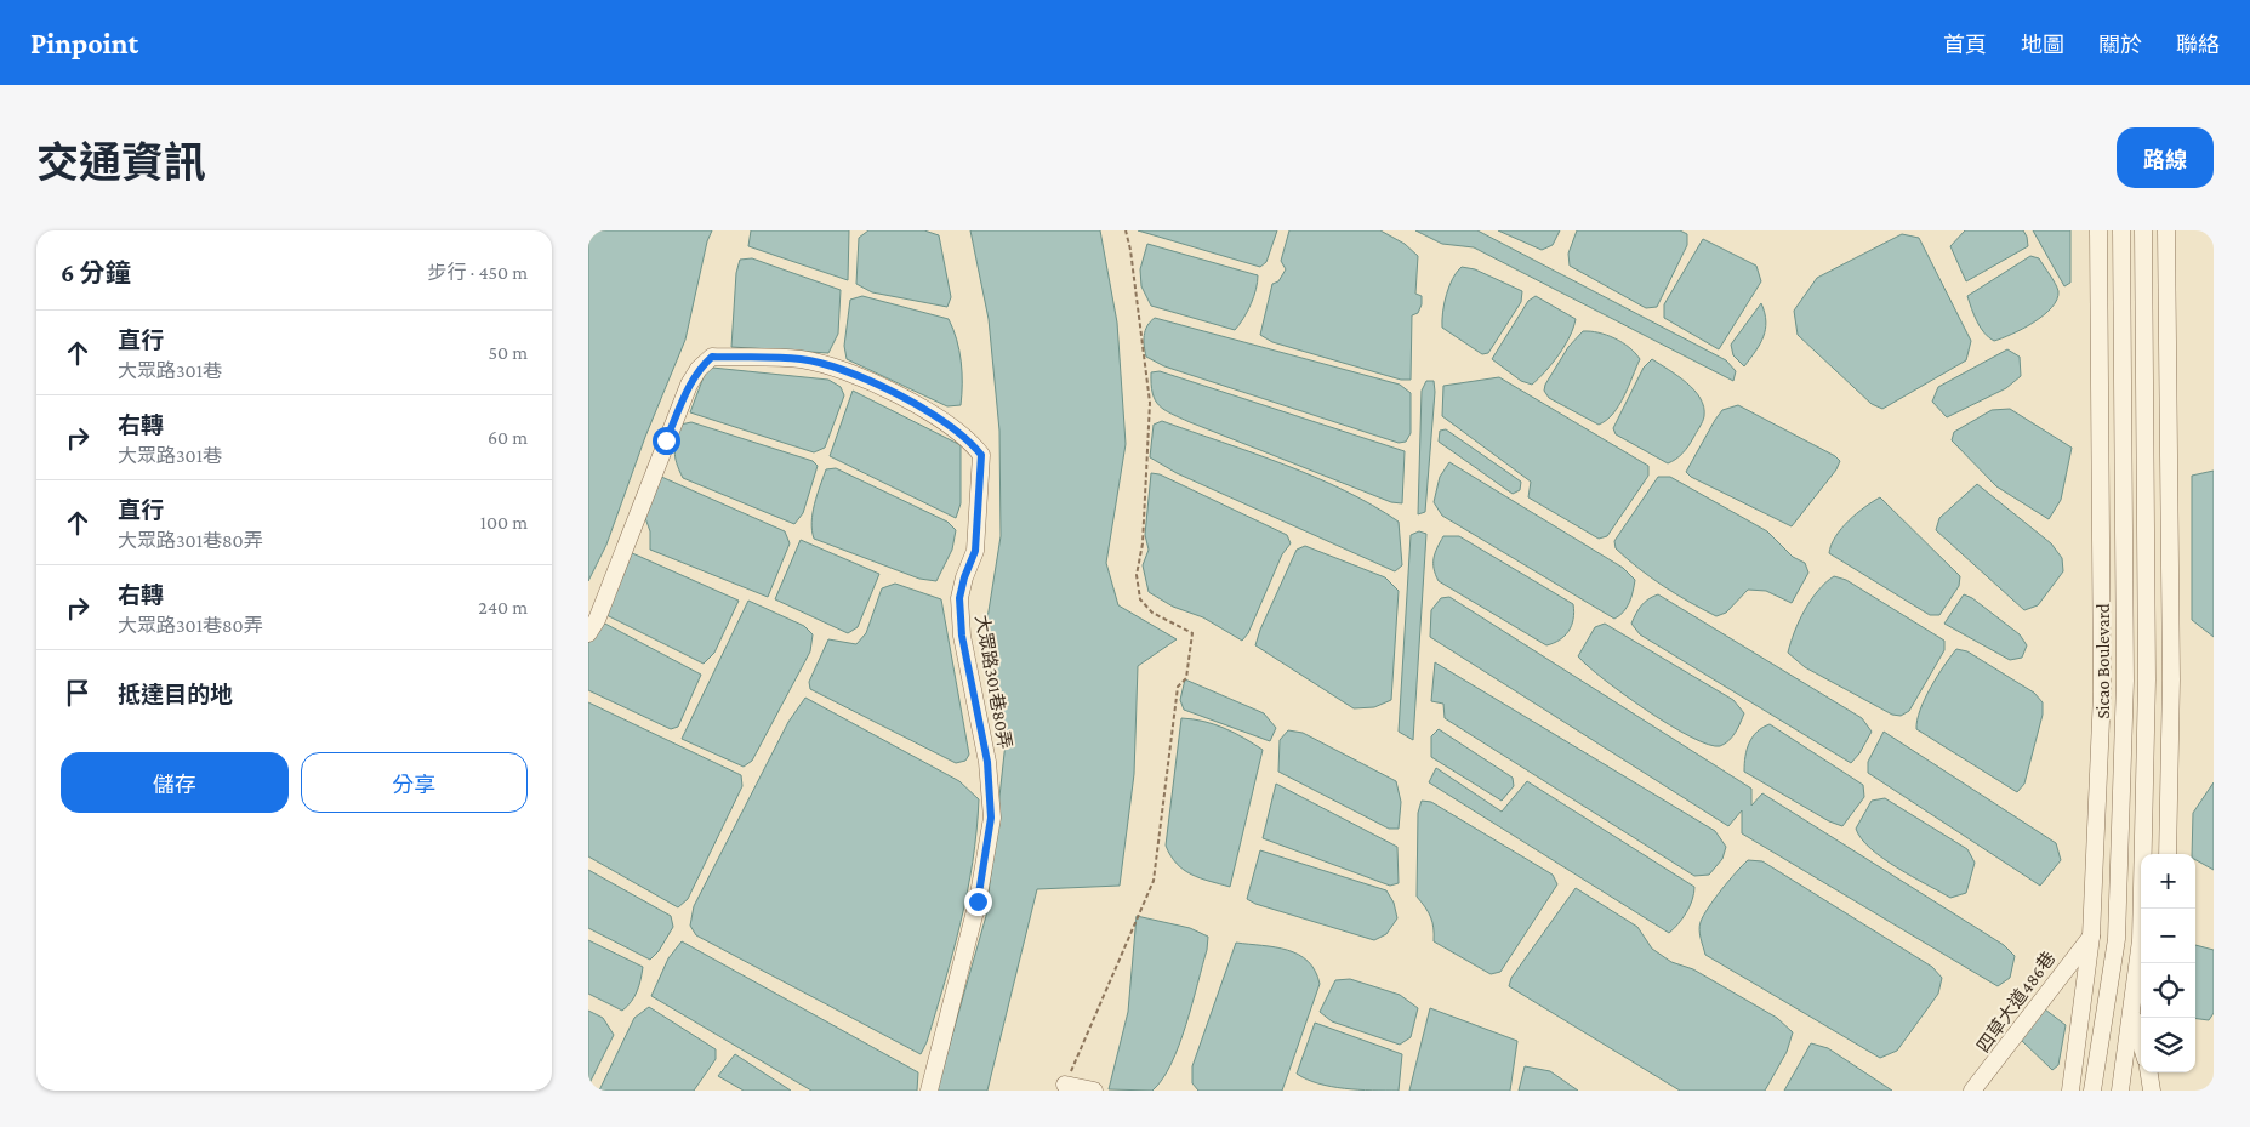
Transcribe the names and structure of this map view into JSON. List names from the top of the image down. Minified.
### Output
{"streets":{"street":["Sicao Boulevard","大眾路301巷80弄","四草大道486巷"]},"crossings":[["Sicao Boulevard","四草大道486巷"]],"page":{"header":"Pinpoint","nav":["首頁","地圖","關於","聯絡"],"title":"交通資訊","buttons":["路線",["儲存","分享"]],"heading":["6 分鐘","步行 · 450 m"],"list":[["直行","大眾路301巷","50 m"],["右轉","大眾路301巷","60 m"],["直行","大眾路301巷80弄","100 m"],["右轉","大眾路301巷80弄","240 m"],"抵達目的地"],"map_buttons":["+","−"]}}
